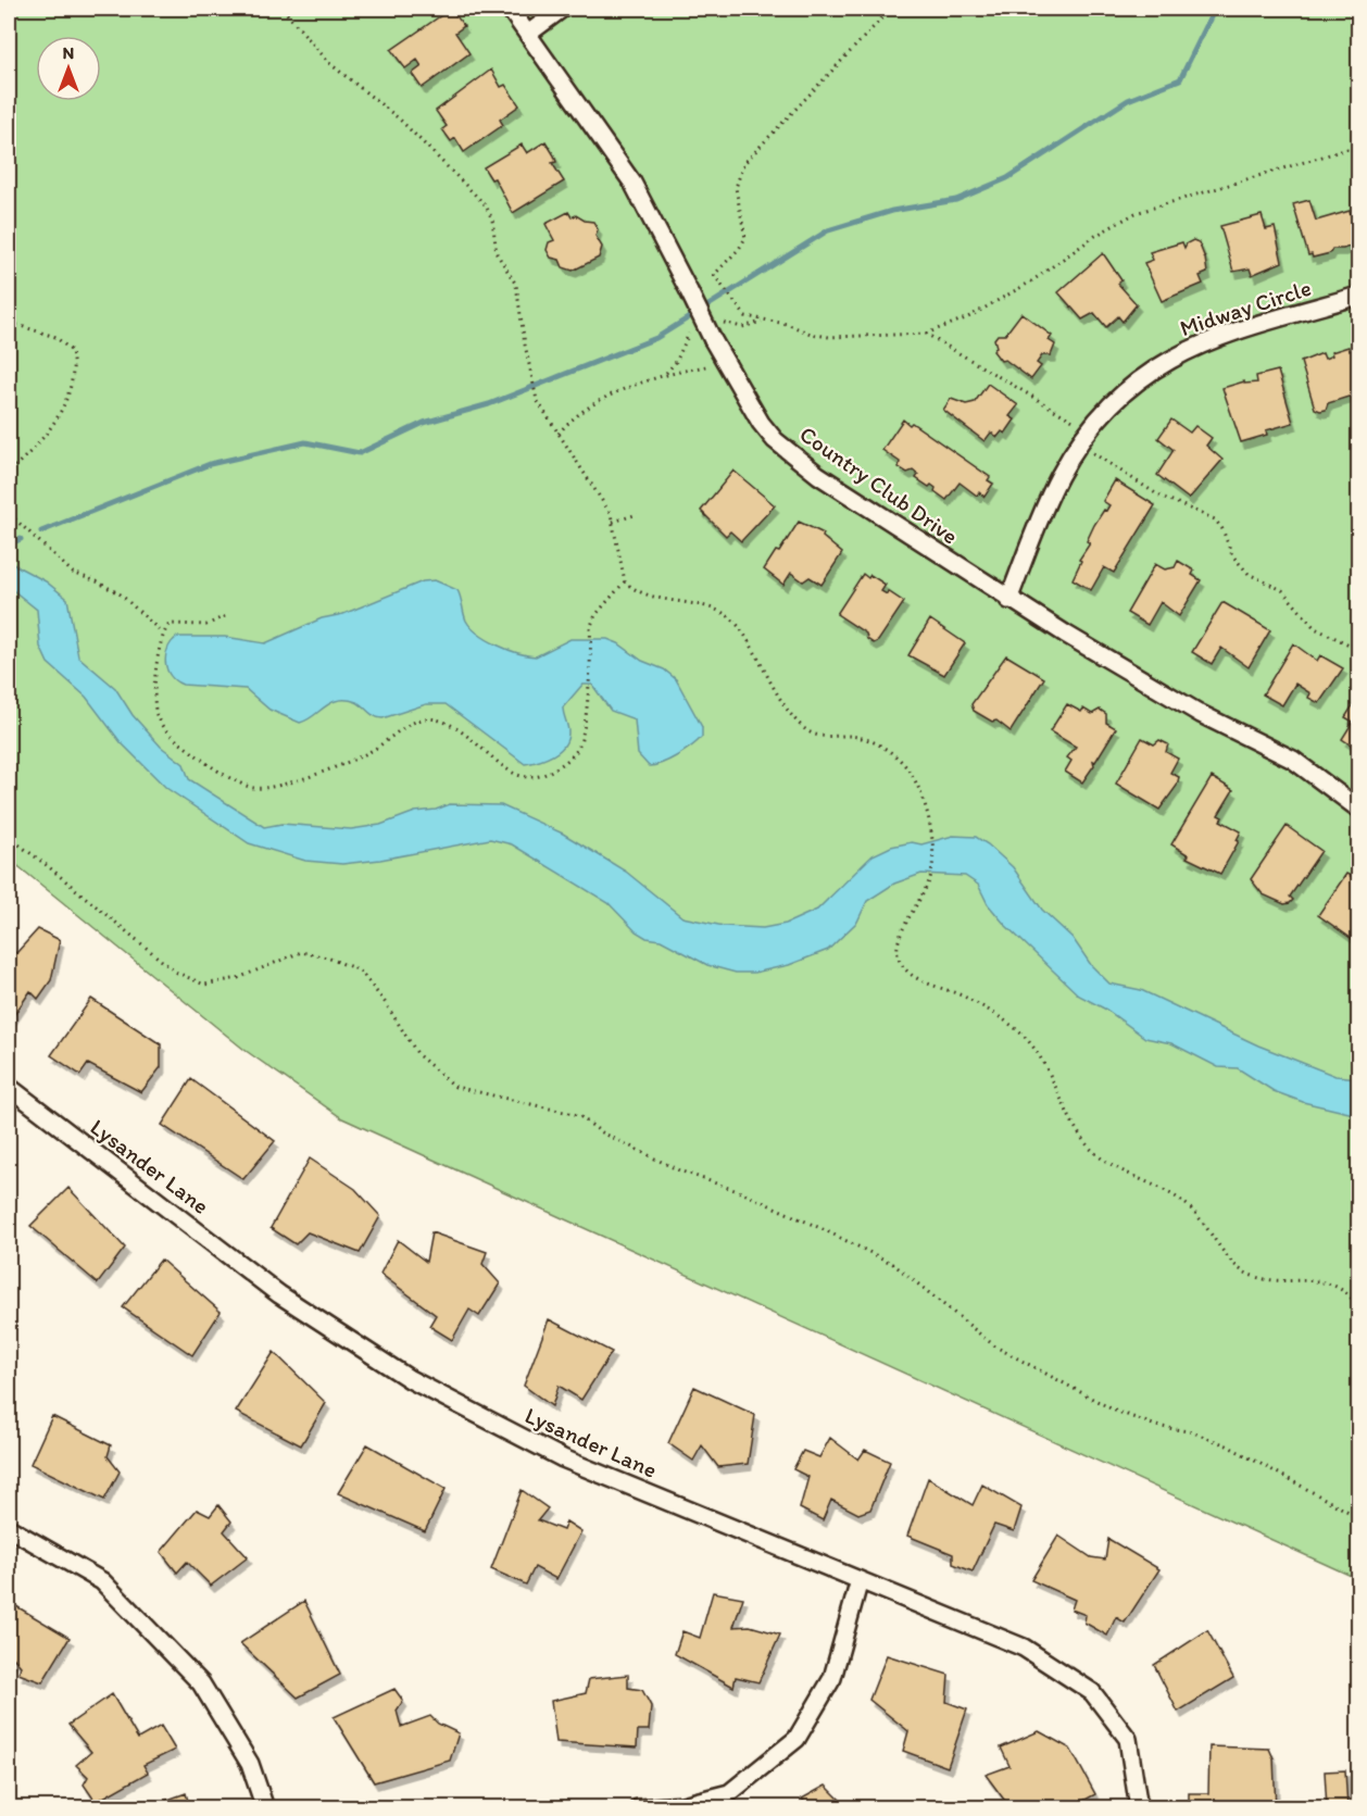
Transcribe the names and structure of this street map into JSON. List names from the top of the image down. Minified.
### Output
{"streets":{"street":["Midway Circle","Country Club Drive","Lysander Lane"]},"crossings":[["Midway Circle","Country Club Drive"]],"north":"top"}
